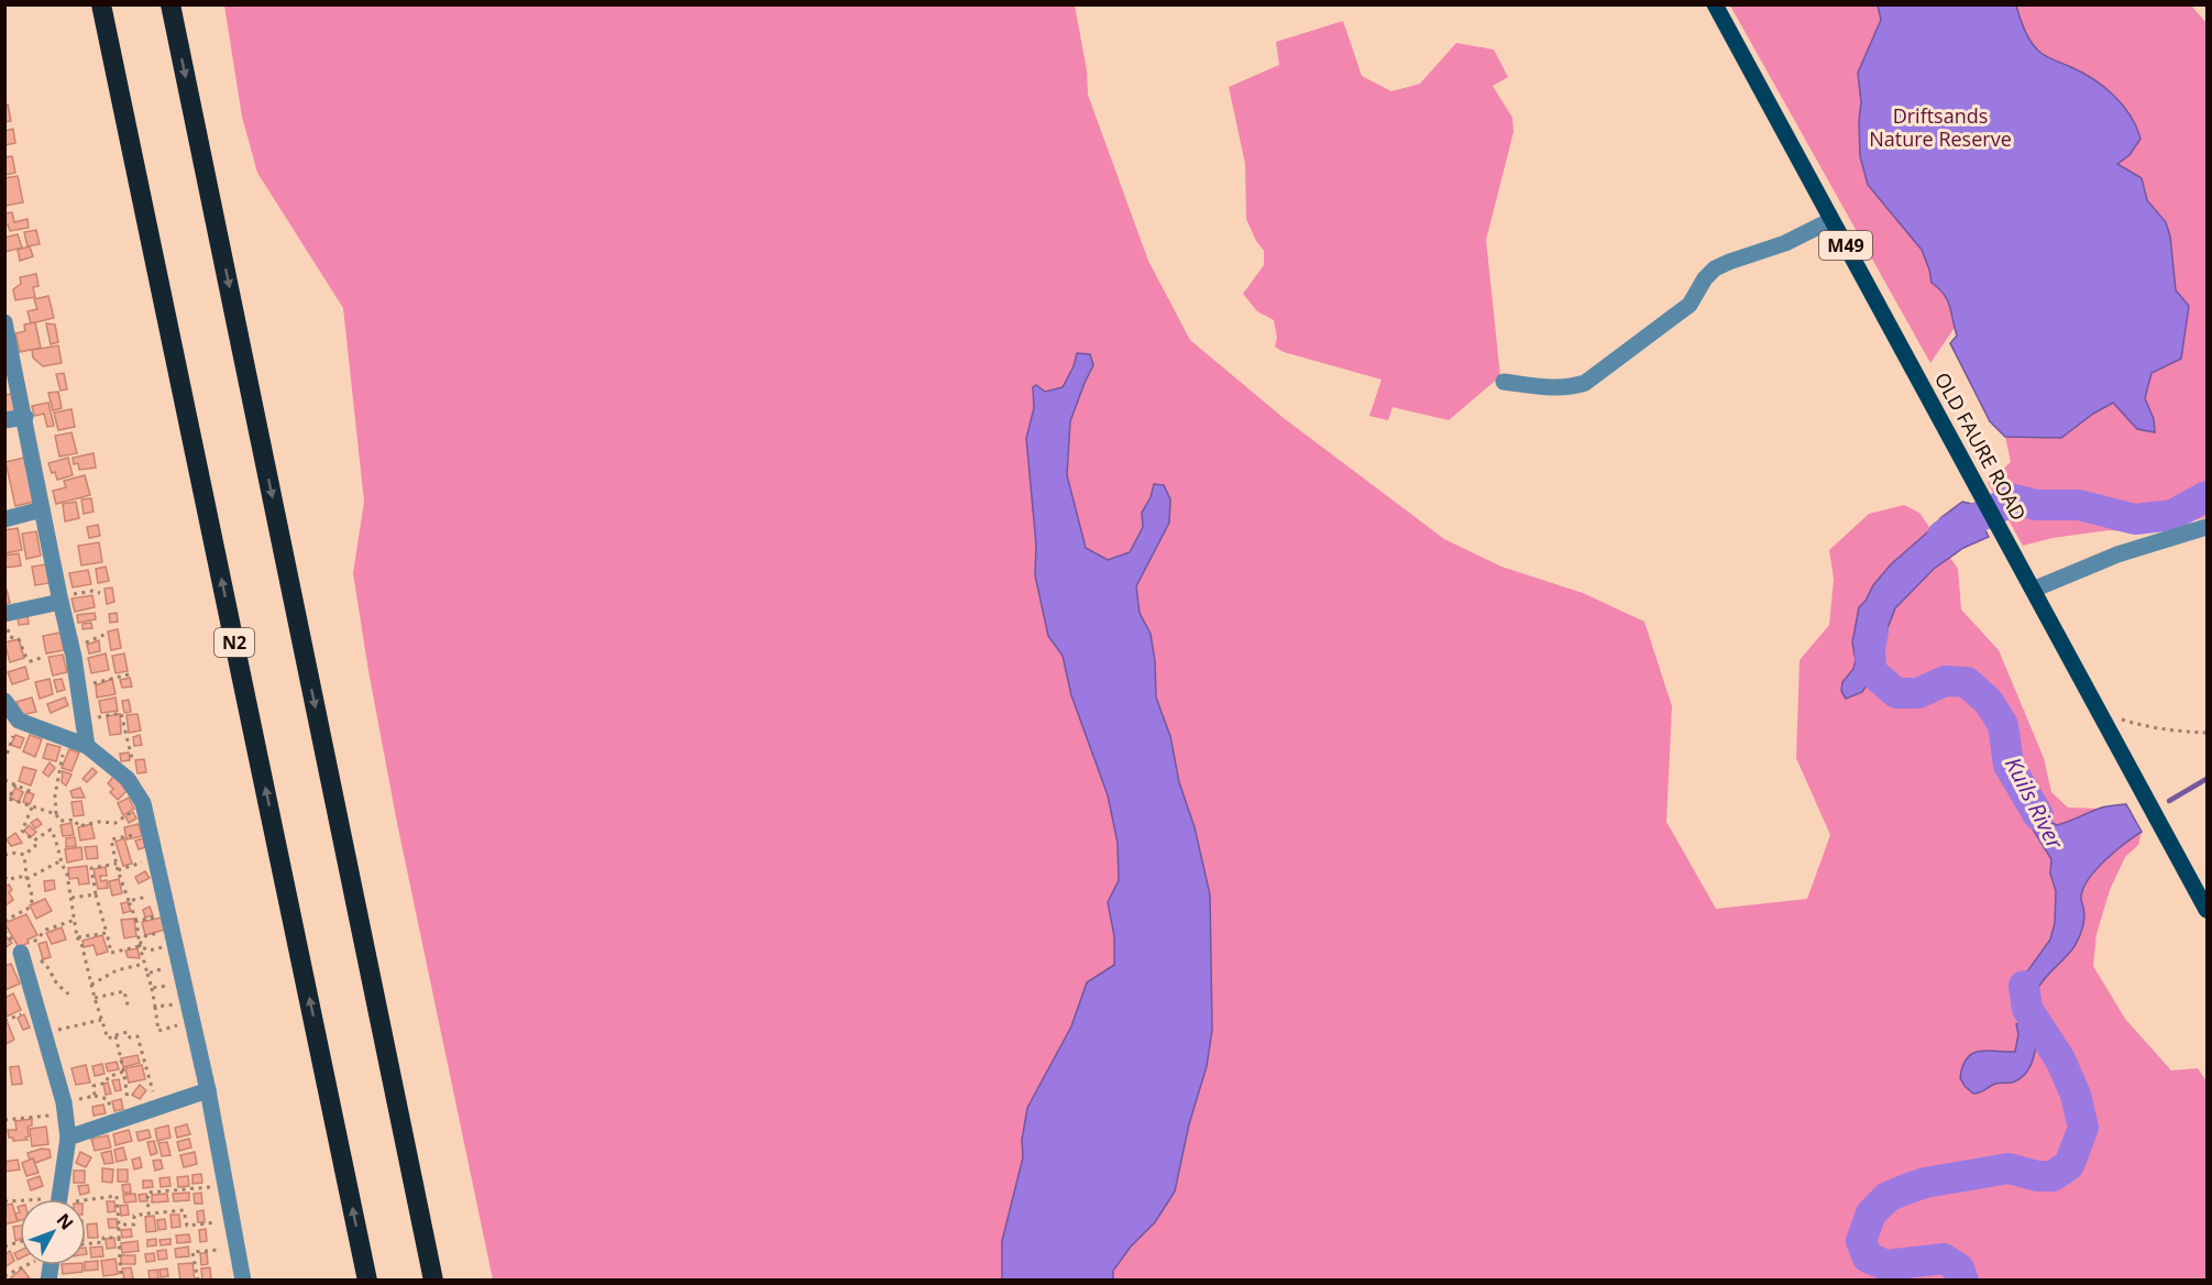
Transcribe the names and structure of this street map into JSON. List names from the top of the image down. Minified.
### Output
{"streets":{"highway":["N2"],"main road":["M49","OLD FAURE ROAD"]},"water":["Kuils River"],"parks":["Driftsands Nature Reserve"],"north":"top right"}
